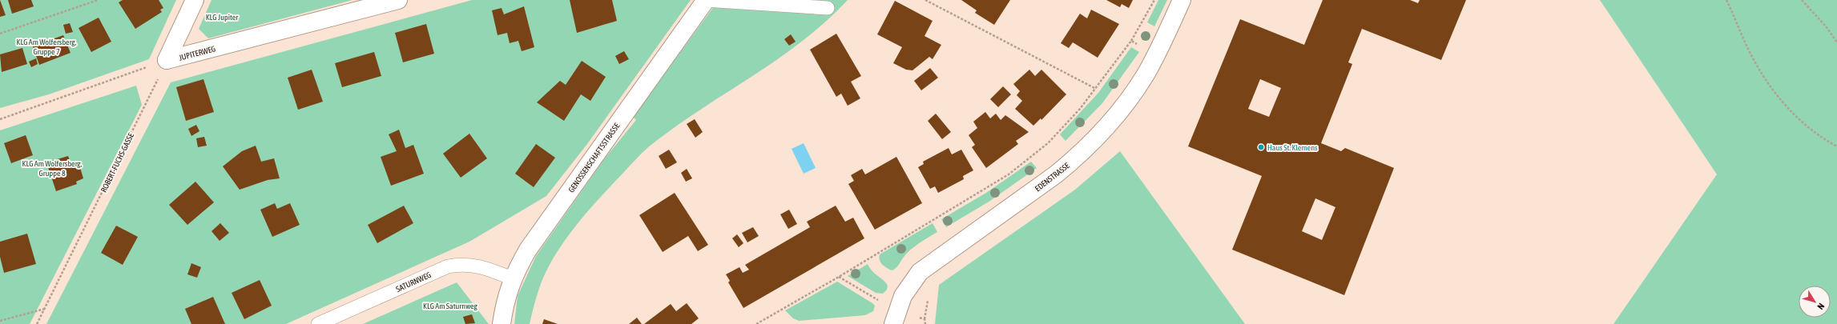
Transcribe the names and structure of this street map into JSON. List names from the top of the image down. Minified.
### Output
{"streets":{"street":["JUPITERWEG","GENOSSENSCHAFTSSTRASSE","EDENSTRASSE"],"lane":["SATURNWEG"],"path":["ROBERT-FUCHS-GASSE"]},"crossings":[["JUPITERWEG","ROBERT-FUCHS-GASSE"],["GENOSSENSCHAFTSSTRASSE","SATURNWEG"]],"parks":["KLG Jupiter","KLG Am Wolfersberg, Gruppe 7","KLG Am Wolfersberg, Gruppe 8","KLG Am Saturnweg"],"places":["Haus St. Klemens"],"north":"bottom right"}
